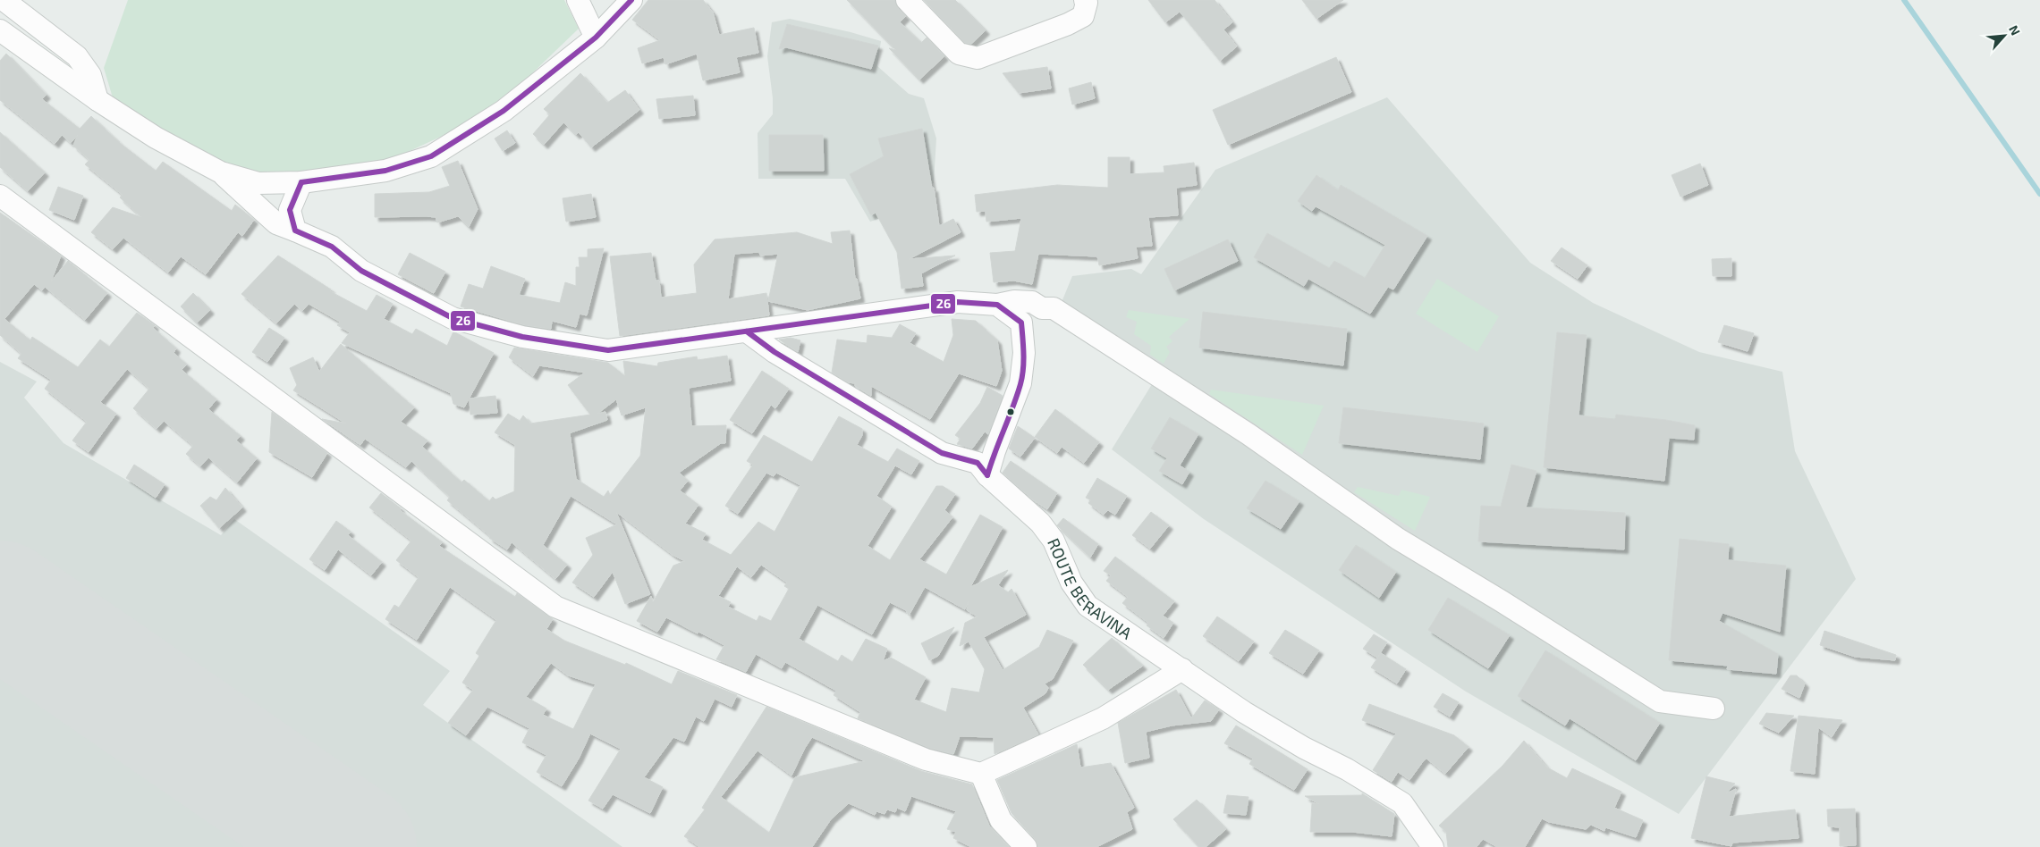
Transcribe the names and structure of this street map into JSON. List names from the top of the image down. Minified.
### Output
{"streets":{"street":["ROUTE BERAVINA"]},"lines":["transit line 26"],"north":"top right"}
